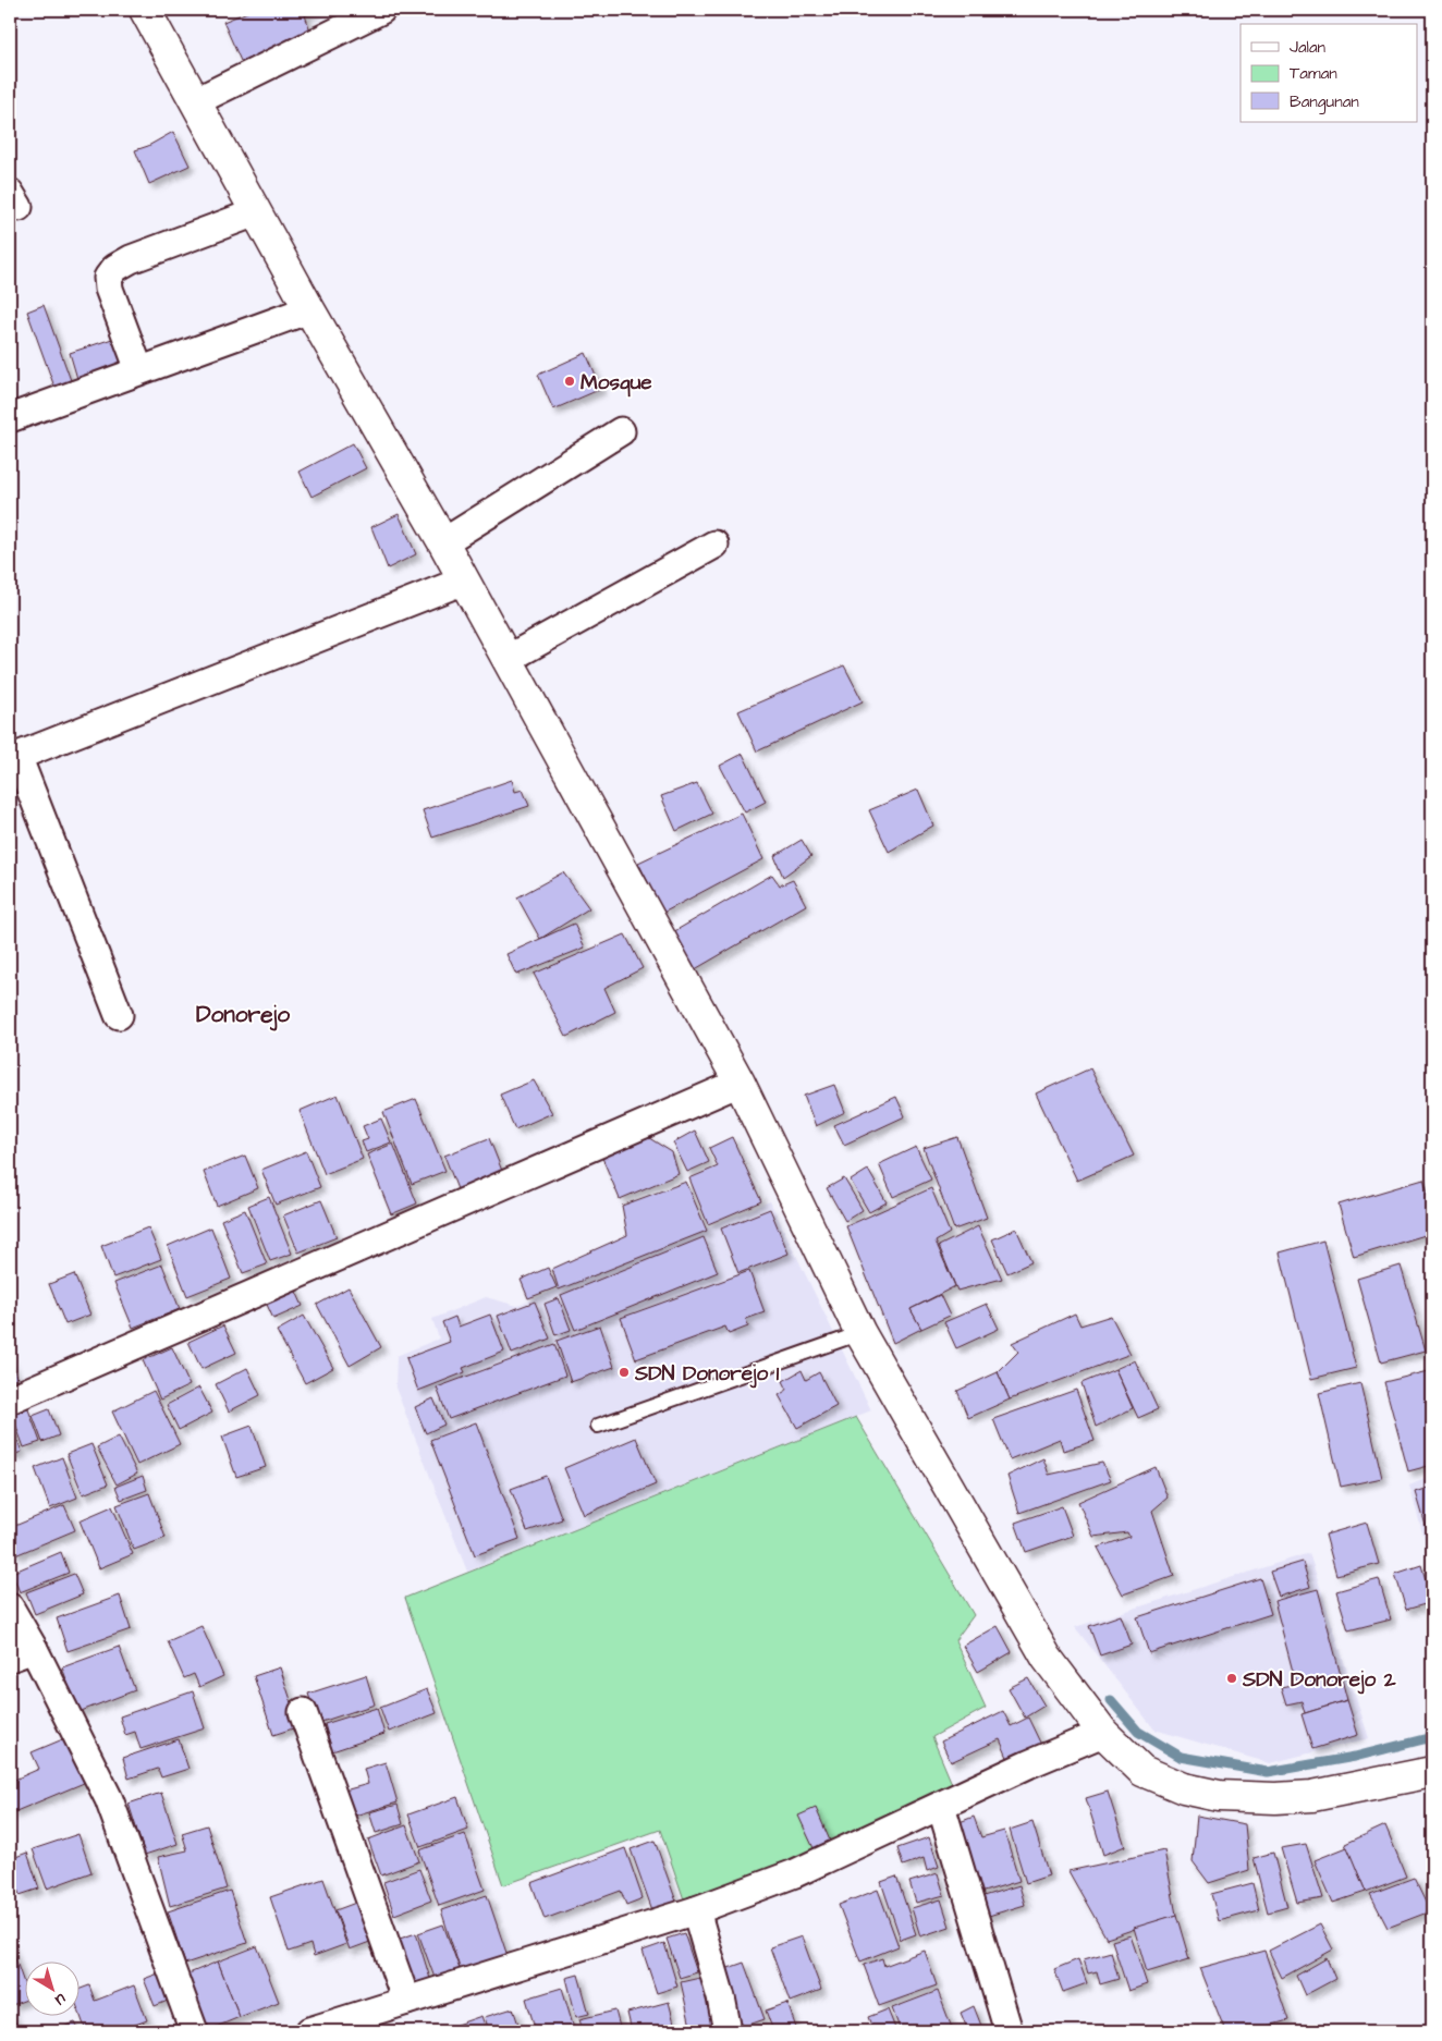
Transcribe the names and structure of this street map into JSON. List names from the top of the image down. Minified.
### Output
{"districts":["Donorejo"],"places":["Mosque","SDN Donorejo 1","SDN Donorejo 2"],"legend":["Jalan","Taman","Bangunan"],"north":"bottom right"}
